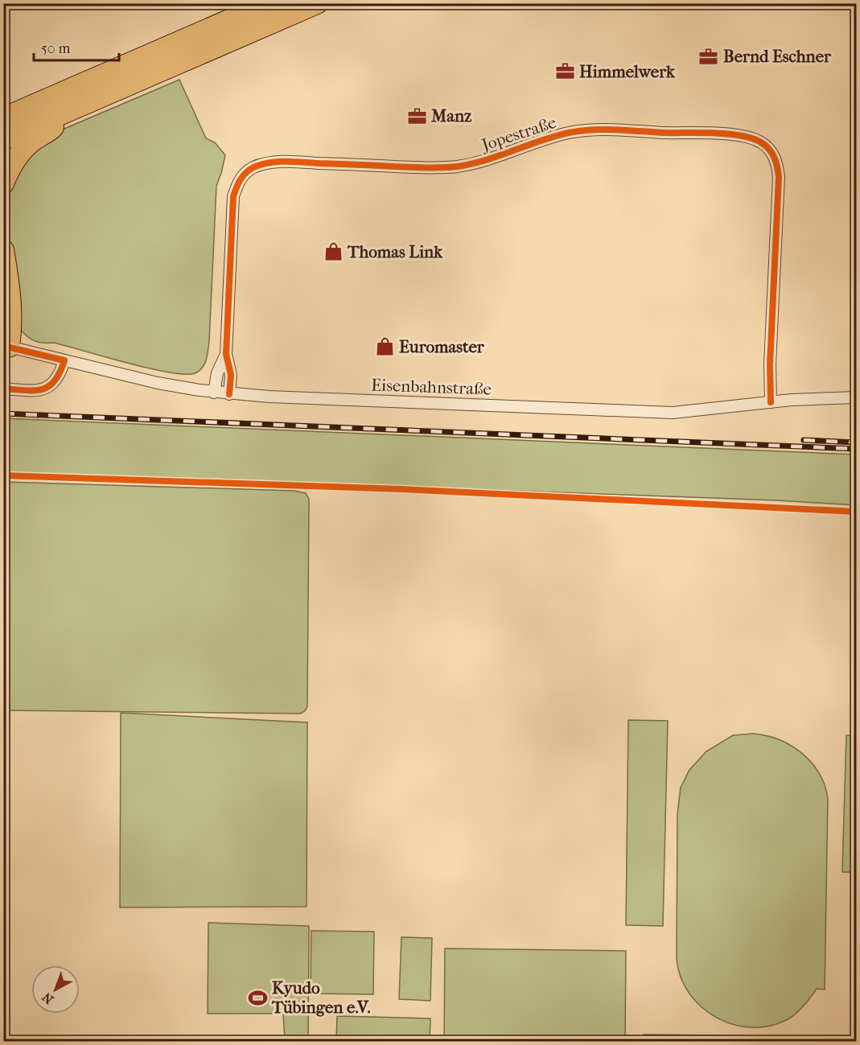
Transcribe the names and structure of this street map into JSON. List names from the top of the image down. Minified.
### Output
{"streets":{"street":["Jopestraße","Eisenbahnstraße"]},"crossings":[["Jopestraße","Eisenbahnstraße"]],"places":{"office":["Bernd Eschner","Himmelwerk","Manz"],"shop":["Thomas Link","Euromaster"],"sports":["Kyudo Tübingen e.V."]},"scale_bar":"50 m","north":"bottom left"}
